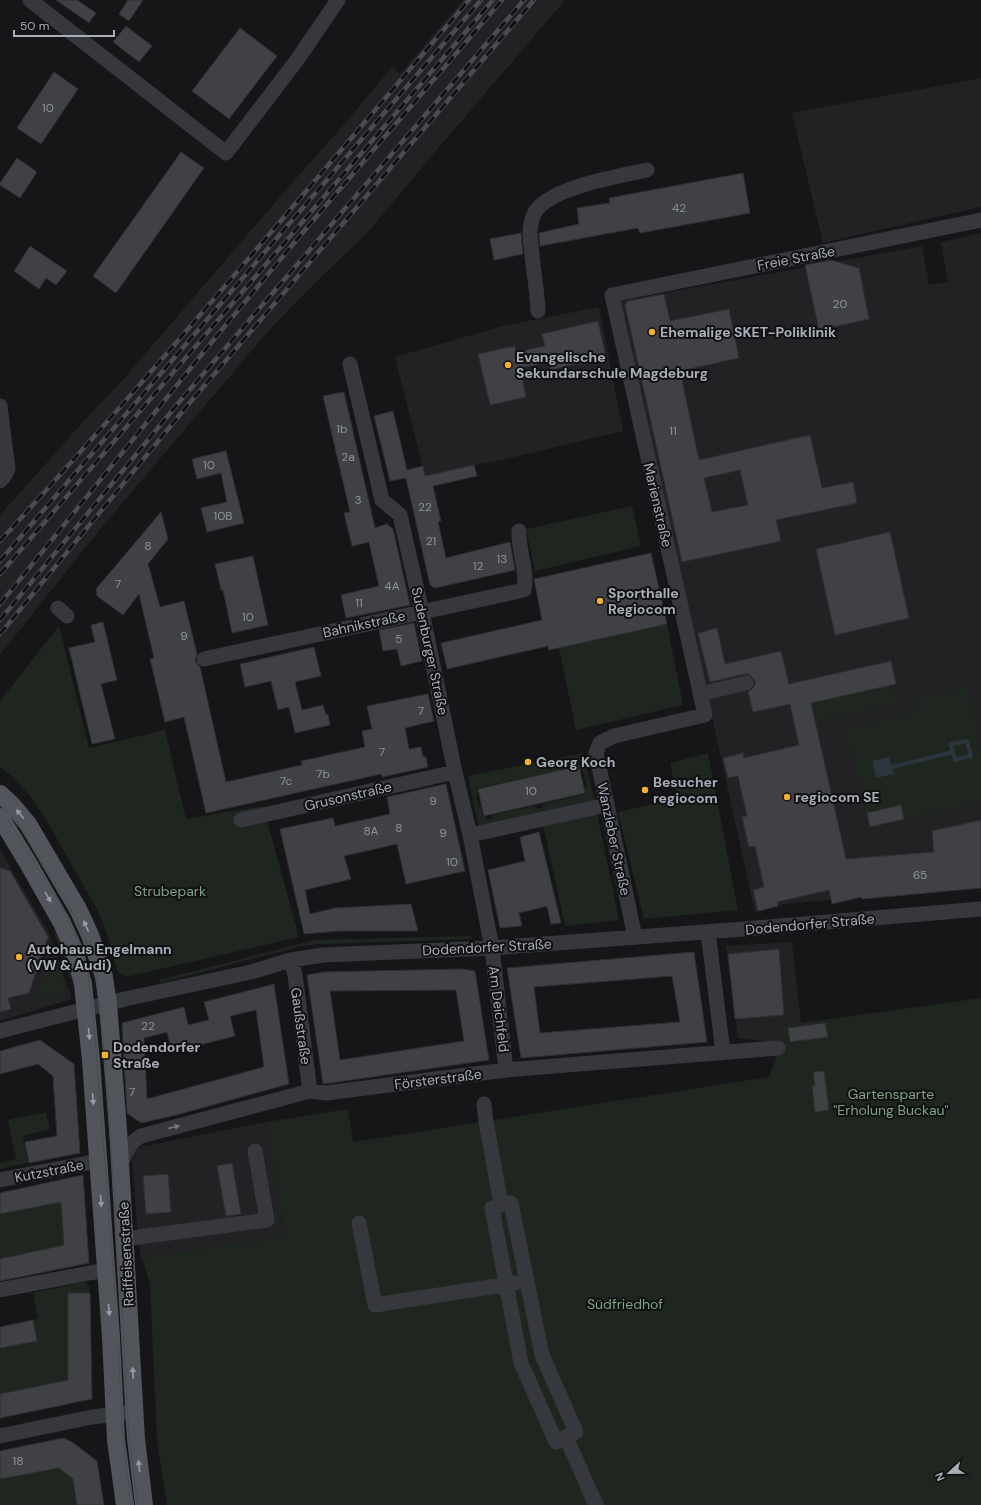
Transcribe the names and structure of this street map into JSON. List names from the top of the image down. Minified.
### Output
{"streets":{"main road":["Raiffeisenstraße"],"street":["Freie Straße","Marienstraße","Bahnikstraße","Sudenburger Straße","Grusonstraße","Wanzleber Straße","Dodendorfer Straße","Am Deichfeld","Gaußstraße","Försterstraße","Kutzstraße"]},"crossings":[["Freie Straße","Marienstraße"],["Marienstraße","Wanzleber Straße"],["Bahnikstraße","Sudenburger Straße"],["Sudenburger Straße","Grusonstraße"],["Sudenburger Straße","Dodendorfer Straße"],["Sudenburger Straße","Am Deichfeld"],["Wanzleber Straße","Dodendorfer Straße"],["Dodendorfer Straße","Am Deichfeld"],["Dodendorfer Straße","Gaußstraße"],["Dodendorfer Straße","Raiffeisenstraße"],["Am Deichfeld","Försterstraße"],["Gaußstraße","Försterstraße"],["Försterstraße","Raiffeisenstraße"],["Kutzstraße","Raiffeisenstraße"]],"parks":["Strubepark","Gartensparte \"Erholung Buckau\"","Südfriedhof"],"places":{"other":["Ehemalige SKET-Poliklinik","Evangelische Sekundarschule Magdeburg","Sporthalle Regiocom","Georg Koch","Besucher regiocom","regiocom SE","Autohaus Engelmann (VW & Audi)"],"transit":["Dodendorfer Straße"]},"house_numbers":["10","42","20","1b","11","2a","10","3","22","10B","21","8","13","12","7","4A","11","10","9","5","7","7","7b","7c","10","9","8","8A","9","10","65","22","7","18"],"scale_bar":"50 m","north":"left"}
